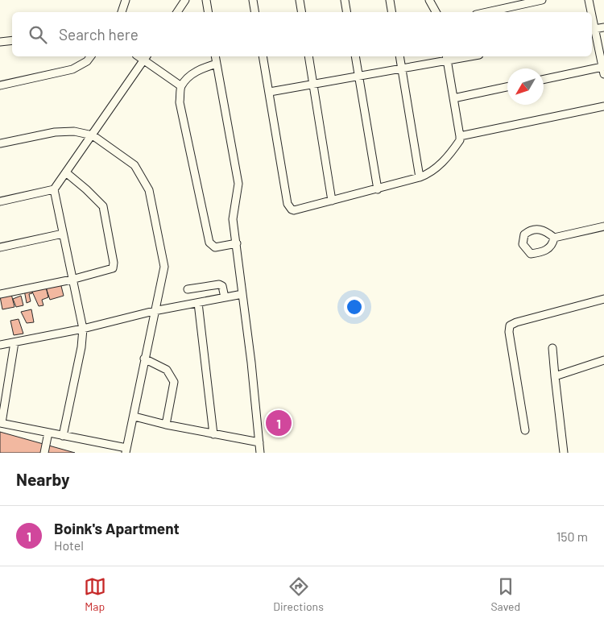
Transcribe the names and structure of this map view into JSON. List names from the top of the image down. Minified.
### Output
{"north":"bottom left","page":{"search":"Search here","pins":"1","heading":"Nearby","list":[{"mark":"1","name":"Boink's Apartment","note":"Hotel","value":"150 m"}],"nav":["Map","Directions","Saved"]}}
